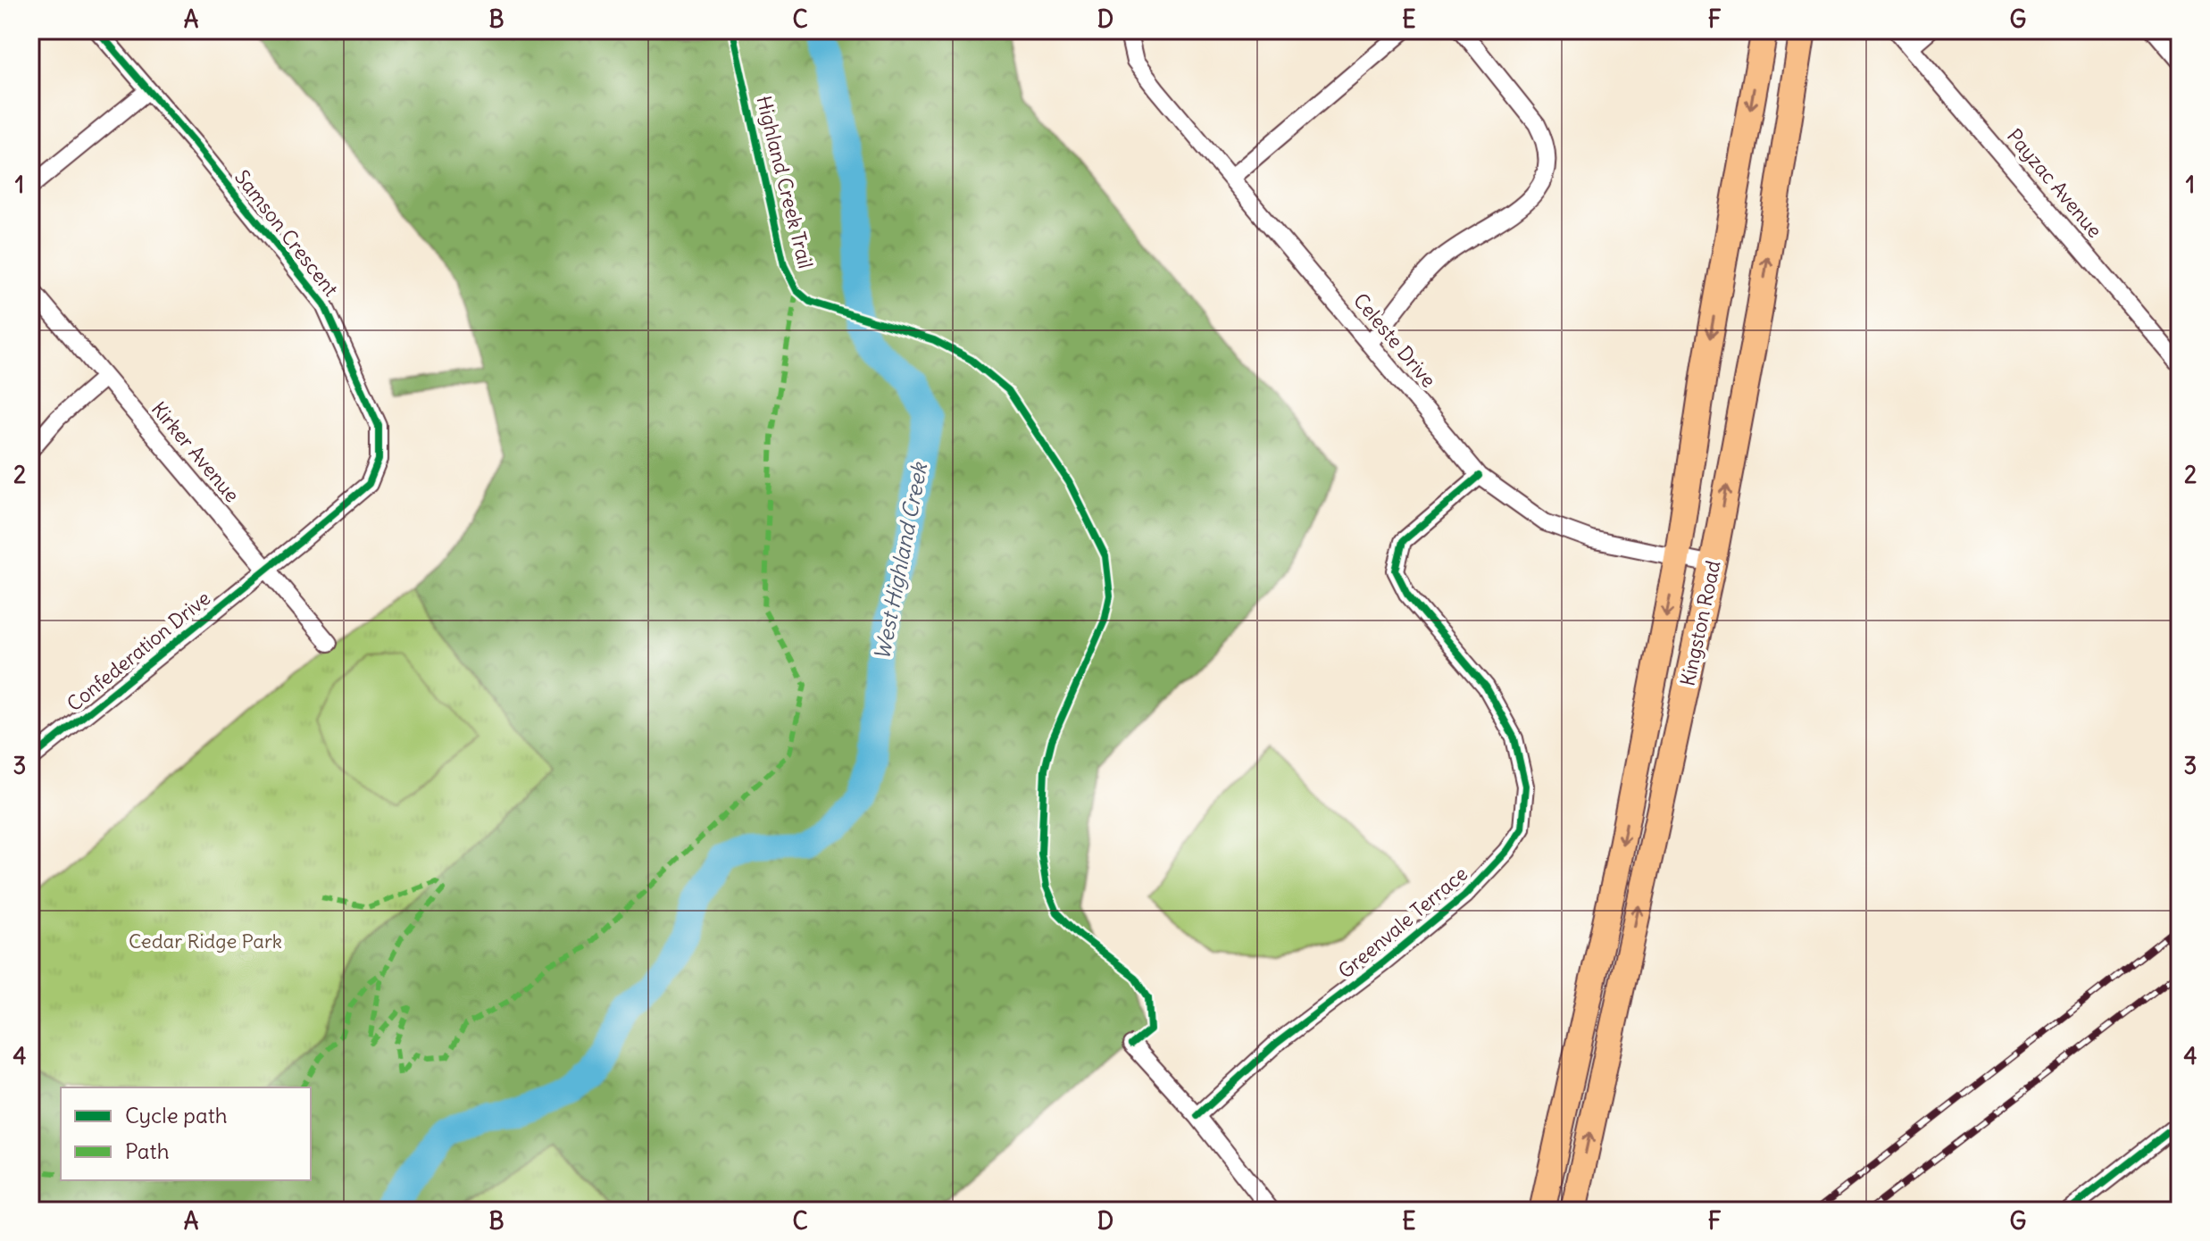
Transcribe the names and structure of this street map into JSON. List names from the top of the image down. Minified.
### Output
{"streets":{"main road":["Kingston Road"],"street":["Payzac Avenue","Samson Crescent","Celeste Drive","Kirker Avenue","Confederation Drive","Greenvale Terrace"],"cycle path":["Highland Creek Trail"]},"crossings":[["Samson Crescent","Kirker Avenue"],["Samson Crescent","Confederation Drive"],["Celeste Drive","Kingston Road"],["Celeste Drive","Greenvale Terrace"],["Kirker Avenue","Confederation Drive"]],"water":["West Highland Creek"],"parks":["Cedar Ridge Park"],"legend":["Cycle path","Path"],"grid":{"columns":["A","B","C","D","E","F","G"],"rows":["1","2","3","4"]}}
